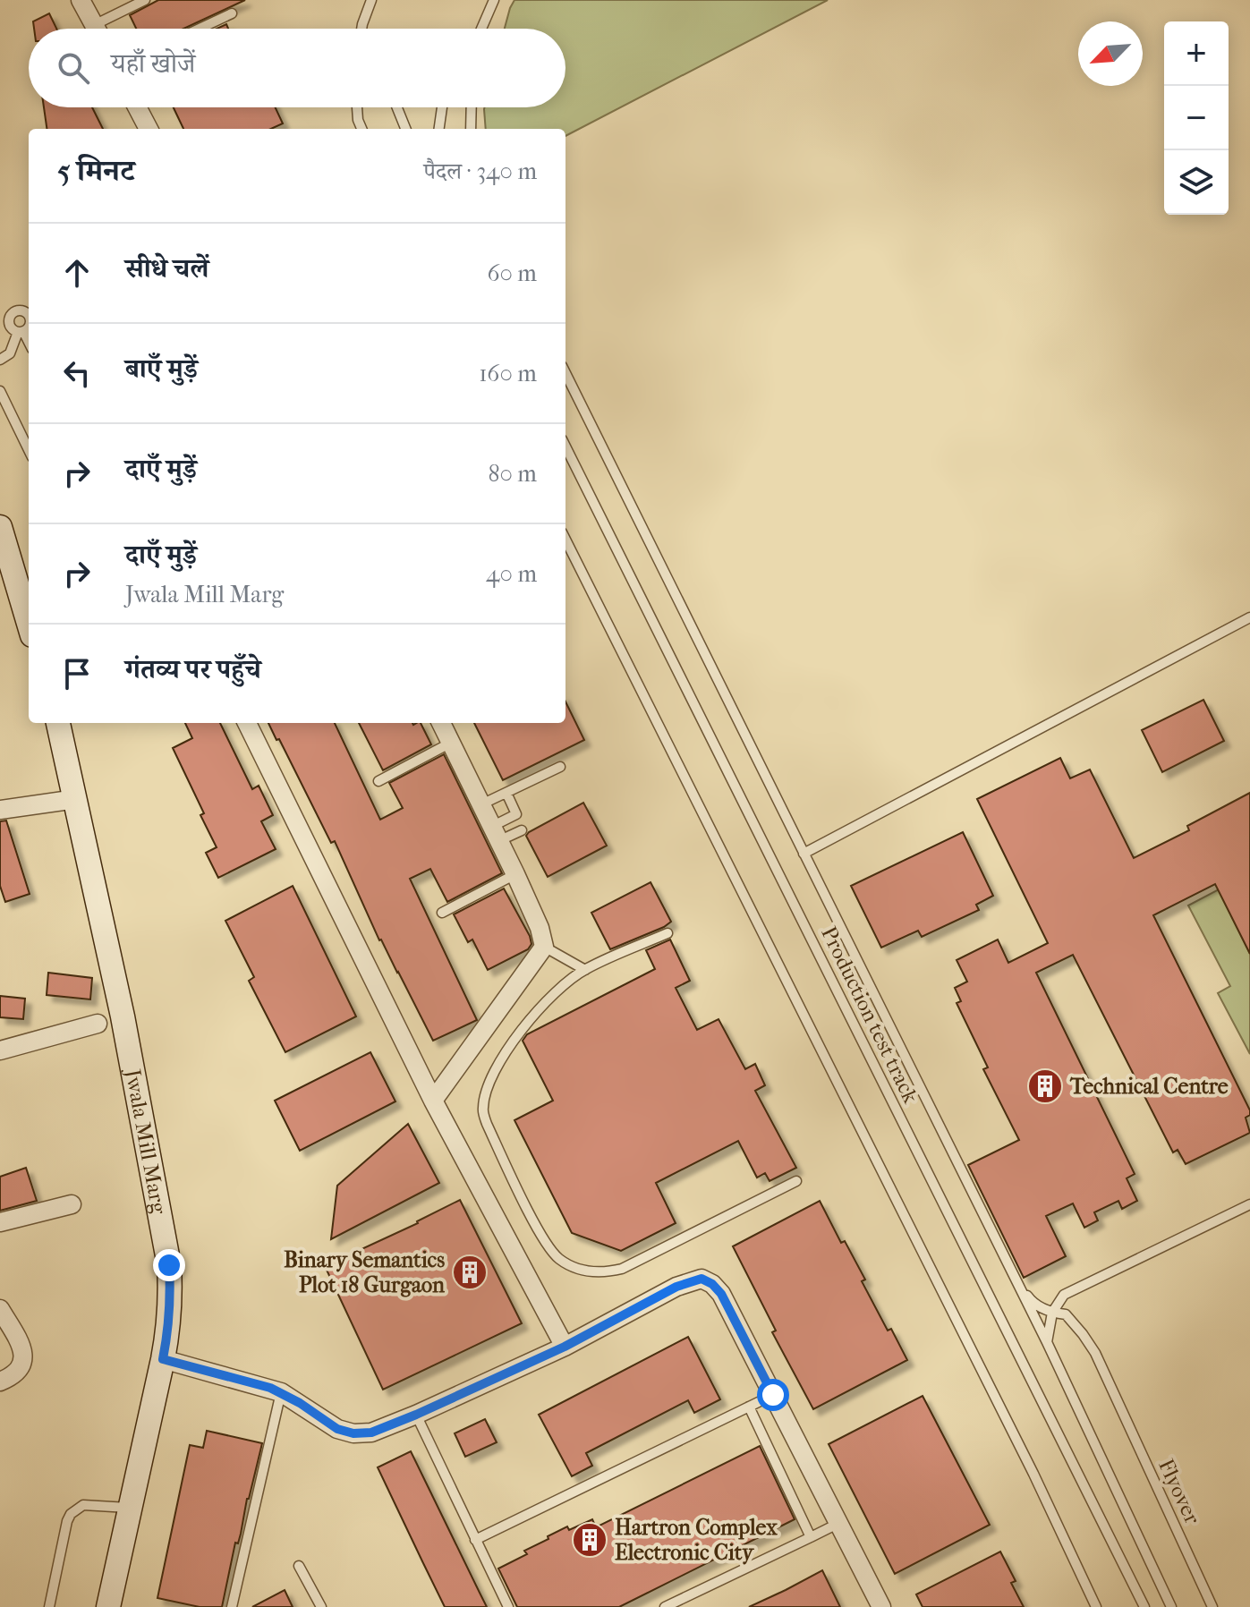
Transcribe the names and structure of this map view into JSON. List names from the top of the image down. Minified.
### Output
{"streets":{"street":["Jwala Mill Marg"],"lane":["Production test track","Flyover"]},"places":{"building":["Technical Centre","Binary Semantics Plot 18 Gurgaon","Hartron Complex Electronic City"]},"north":"bottom left","page":{"map_buttons":["+","−"],"search":"यहाँ खोजें","heading":["5 मिनट","पैदल · 340 m"],"list":[["सीधे चलें","60 m"],["बाएँ मुड़ें","160 m"],["दाएँ मुड़ें","80 m"],["दाएँ मुड़ें","Jwala Mill Marg","40 m"],"गंतव्य पर पहुँचे"]}}
